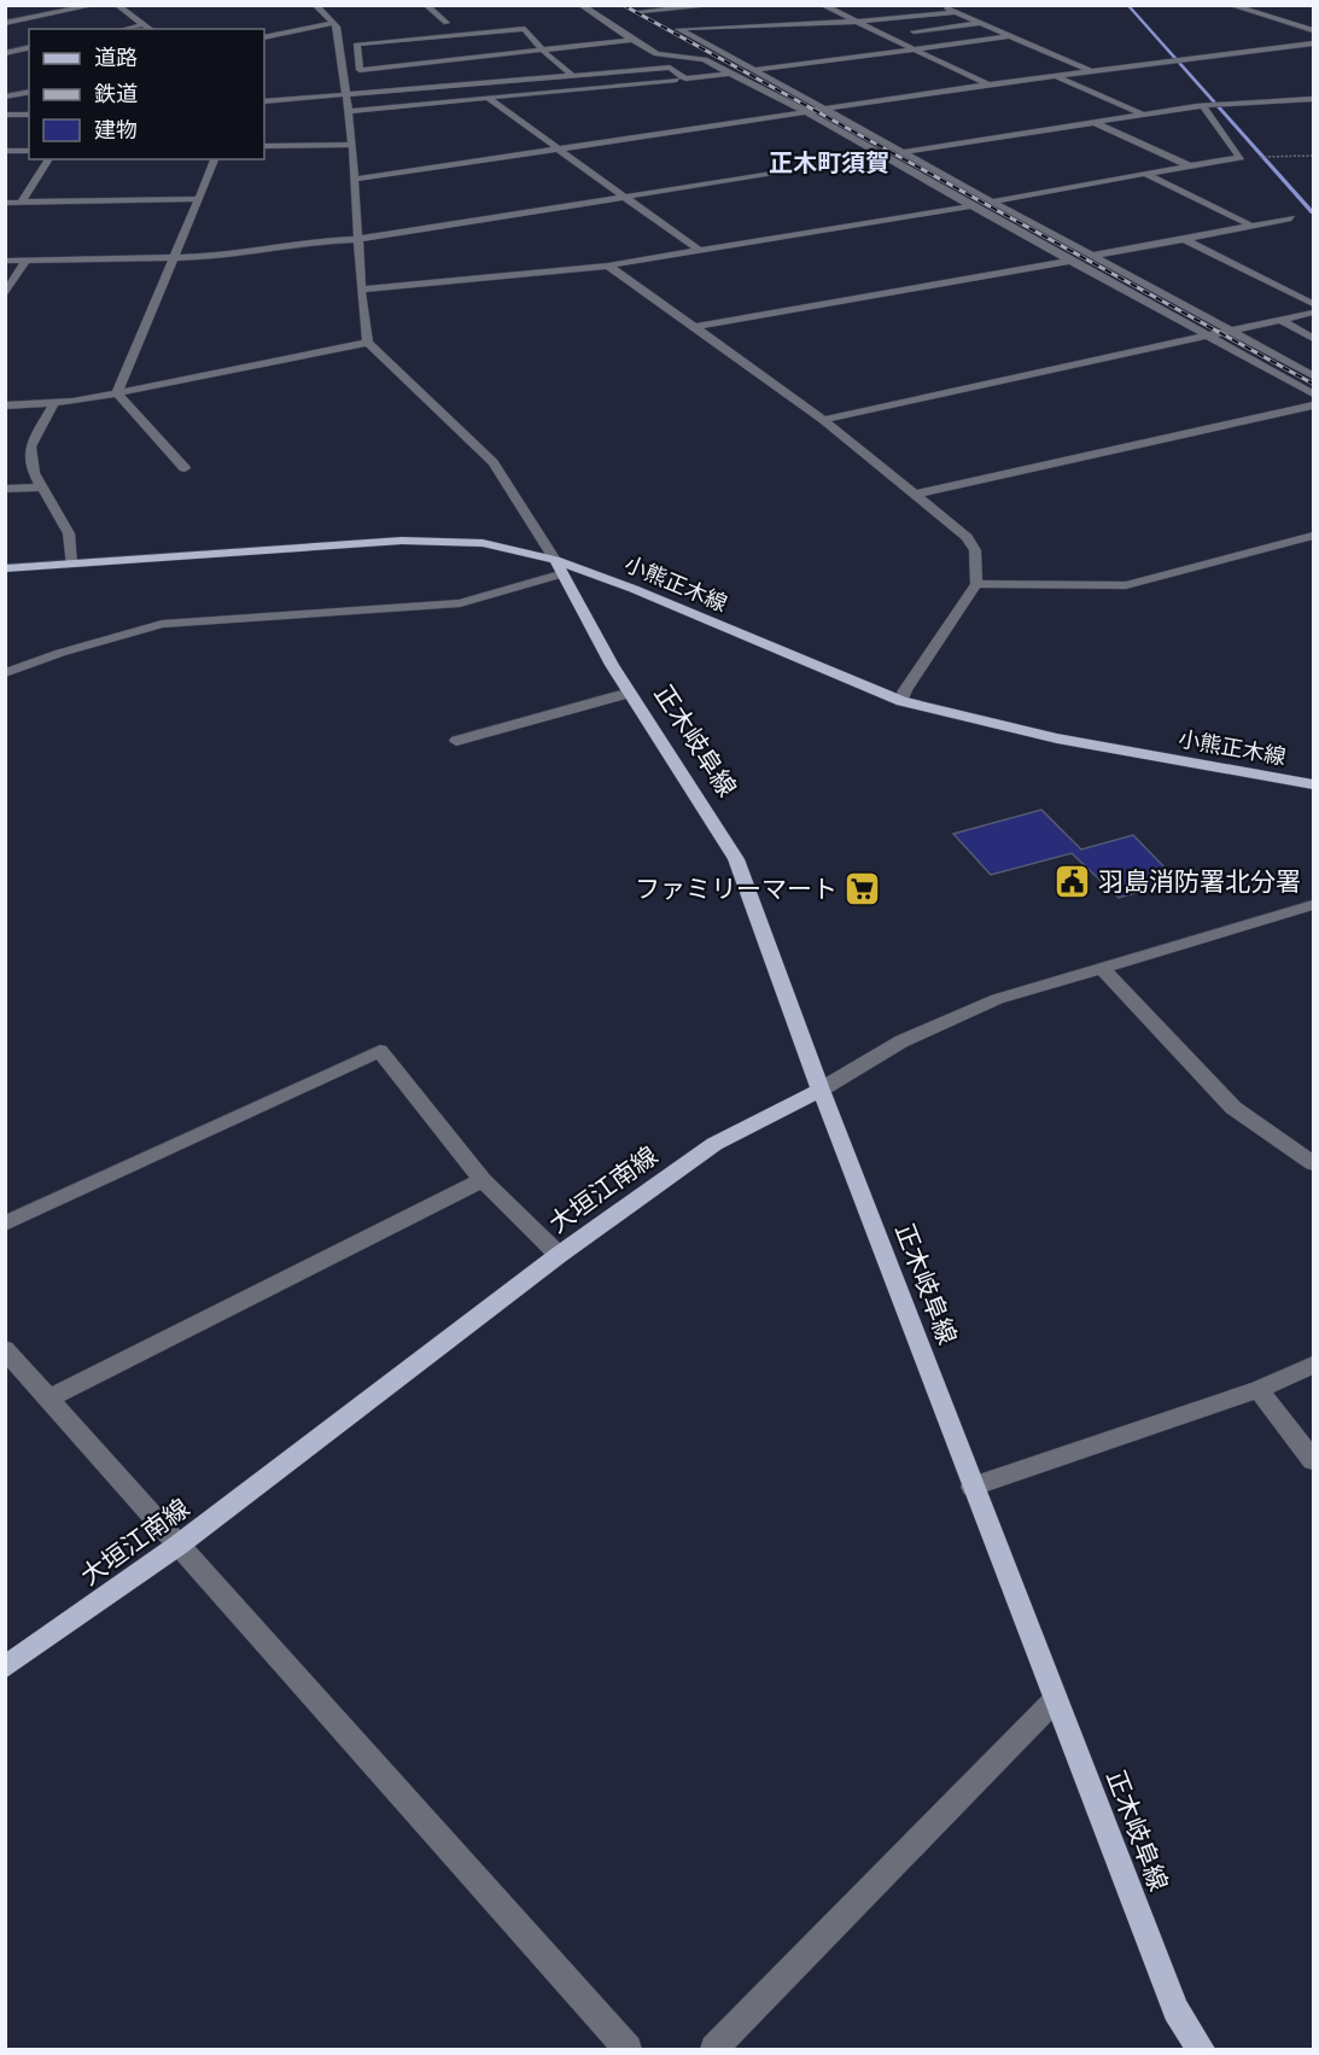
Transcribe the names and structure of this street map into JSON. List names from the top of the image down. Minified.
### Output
{"streets":{"main road":["小熊正木線","正木岐阜線","大垣江南線"]},"crossings":[["小熊正木線","正木岐阜線"],["正木岐阜線","大垣江南線"]],"districts":["正木町須賀"],"places":{"public building":["羽島消防署北分署"],"supermarket":["ファミリーマート"]},"legend":["道路","鉄道","建物"]}
